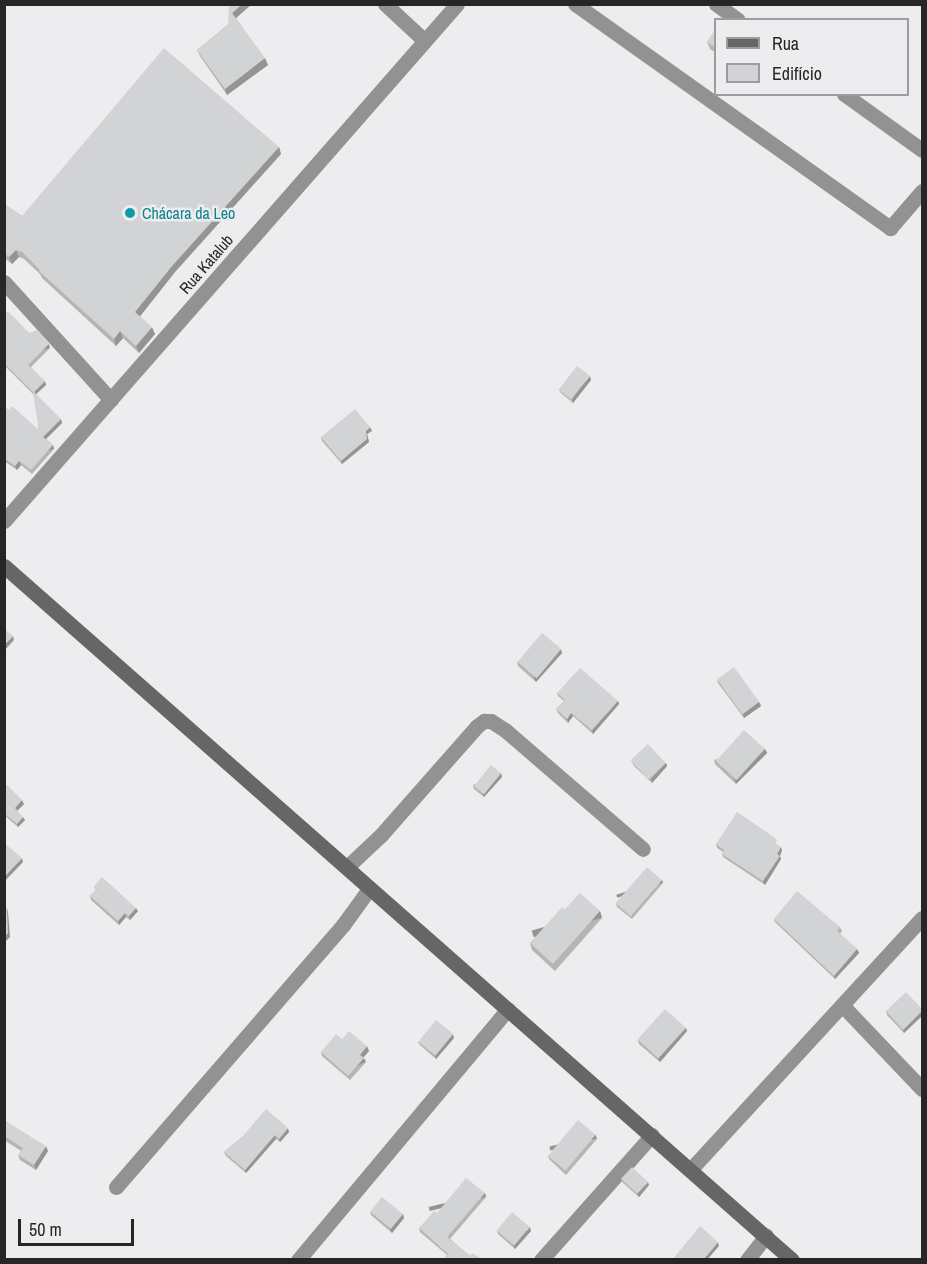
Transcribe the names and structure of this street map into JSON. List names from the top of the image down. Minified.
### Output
{"streets":{"street":["Rua Katalub"]},"places":["Chácara da Leo"],"legend":["Rua","Edifício"],"scale_bar":"50 m"}
